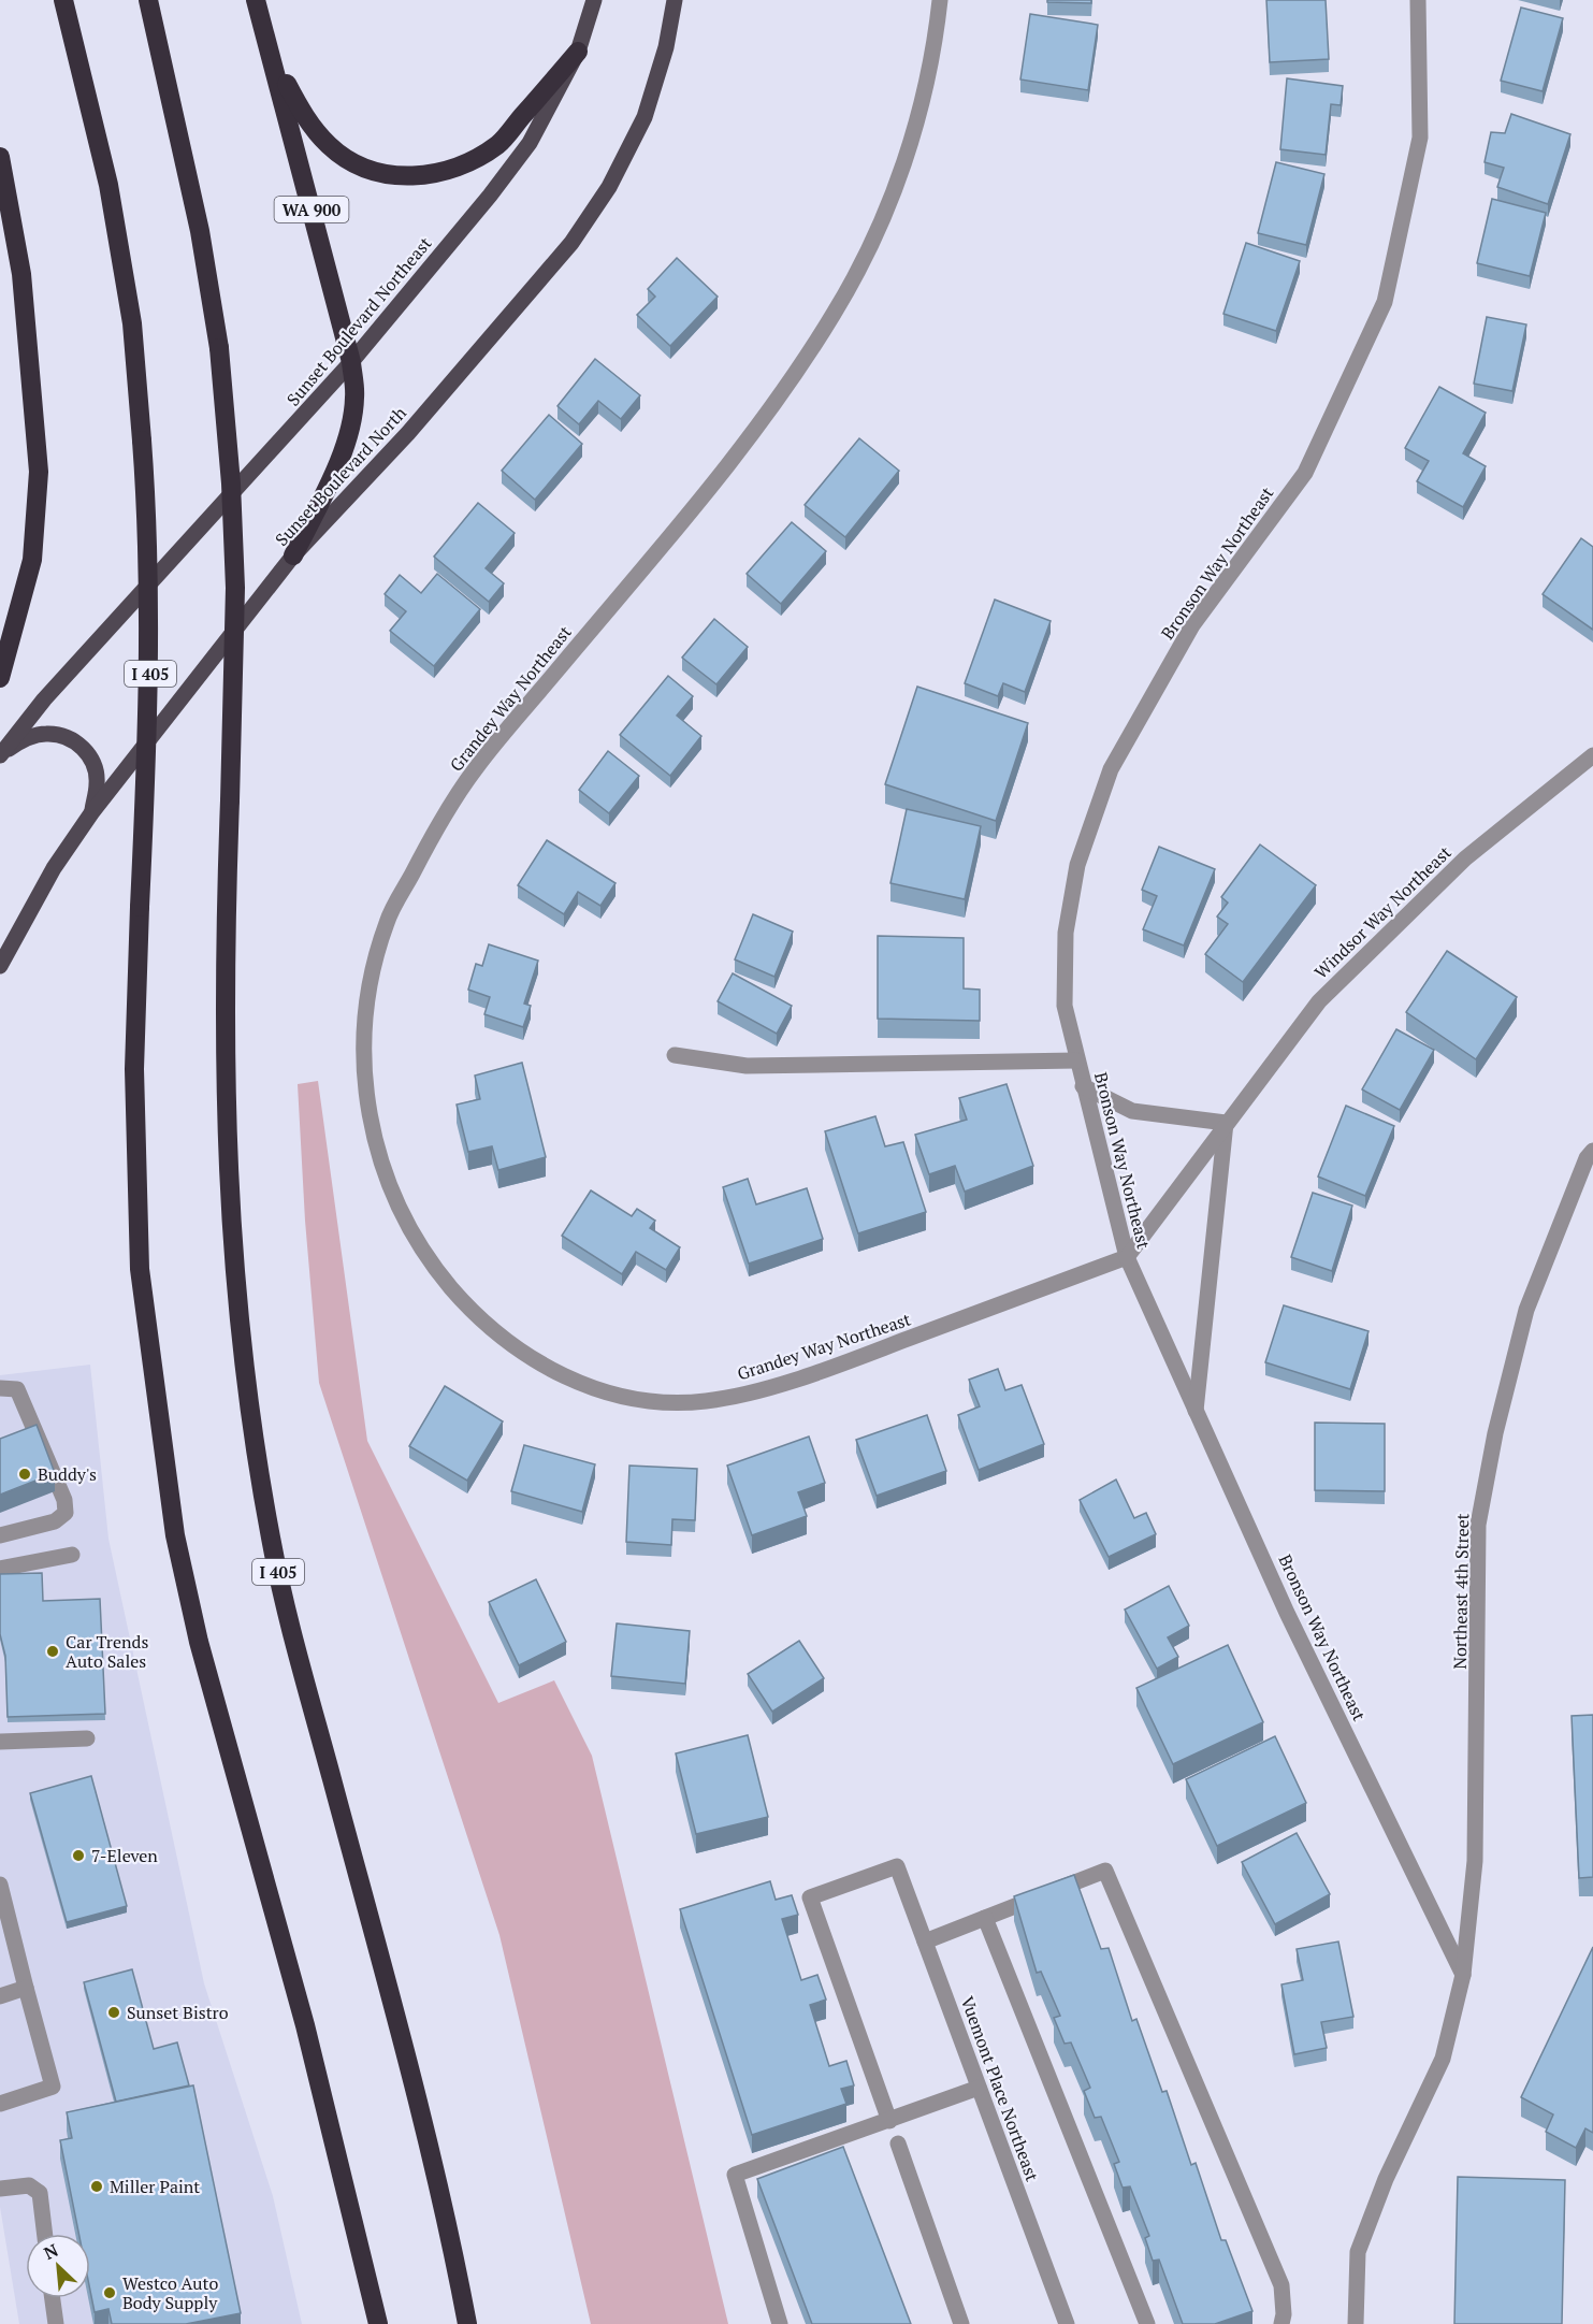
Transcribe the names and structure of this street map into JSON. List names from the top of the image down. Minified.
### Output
{"streets":{"highway":["WA 900","I 405"],"main road":["Sunset Boulevard Northeast","Sunset Boulevard North"],"street":["Bronson Way Northeast","Grandey Way Northeast","Windsor Way Northeast","Northeast 4th Street","Vuemont Place Northeast"]},"crossings":[["WA 900","Sunset Boulevard Northeast"],["WA 900","Sunset Boulevard North"],["Bronson Way Northeast","Grandey Way Northeast"],["Bronson Way Northeast","Windsor Way Northeast"],["Bronson Way Northeast","Northeast 4th Street"],["Grandey Way Northeast","Windsor Way Northeast"]],"places":["Buddy's","Car Trends Auto Sales","7-Eleven","Sunset Bistro","Miller Paint","Westco Auto Body Supply"],"north":"top left"}
